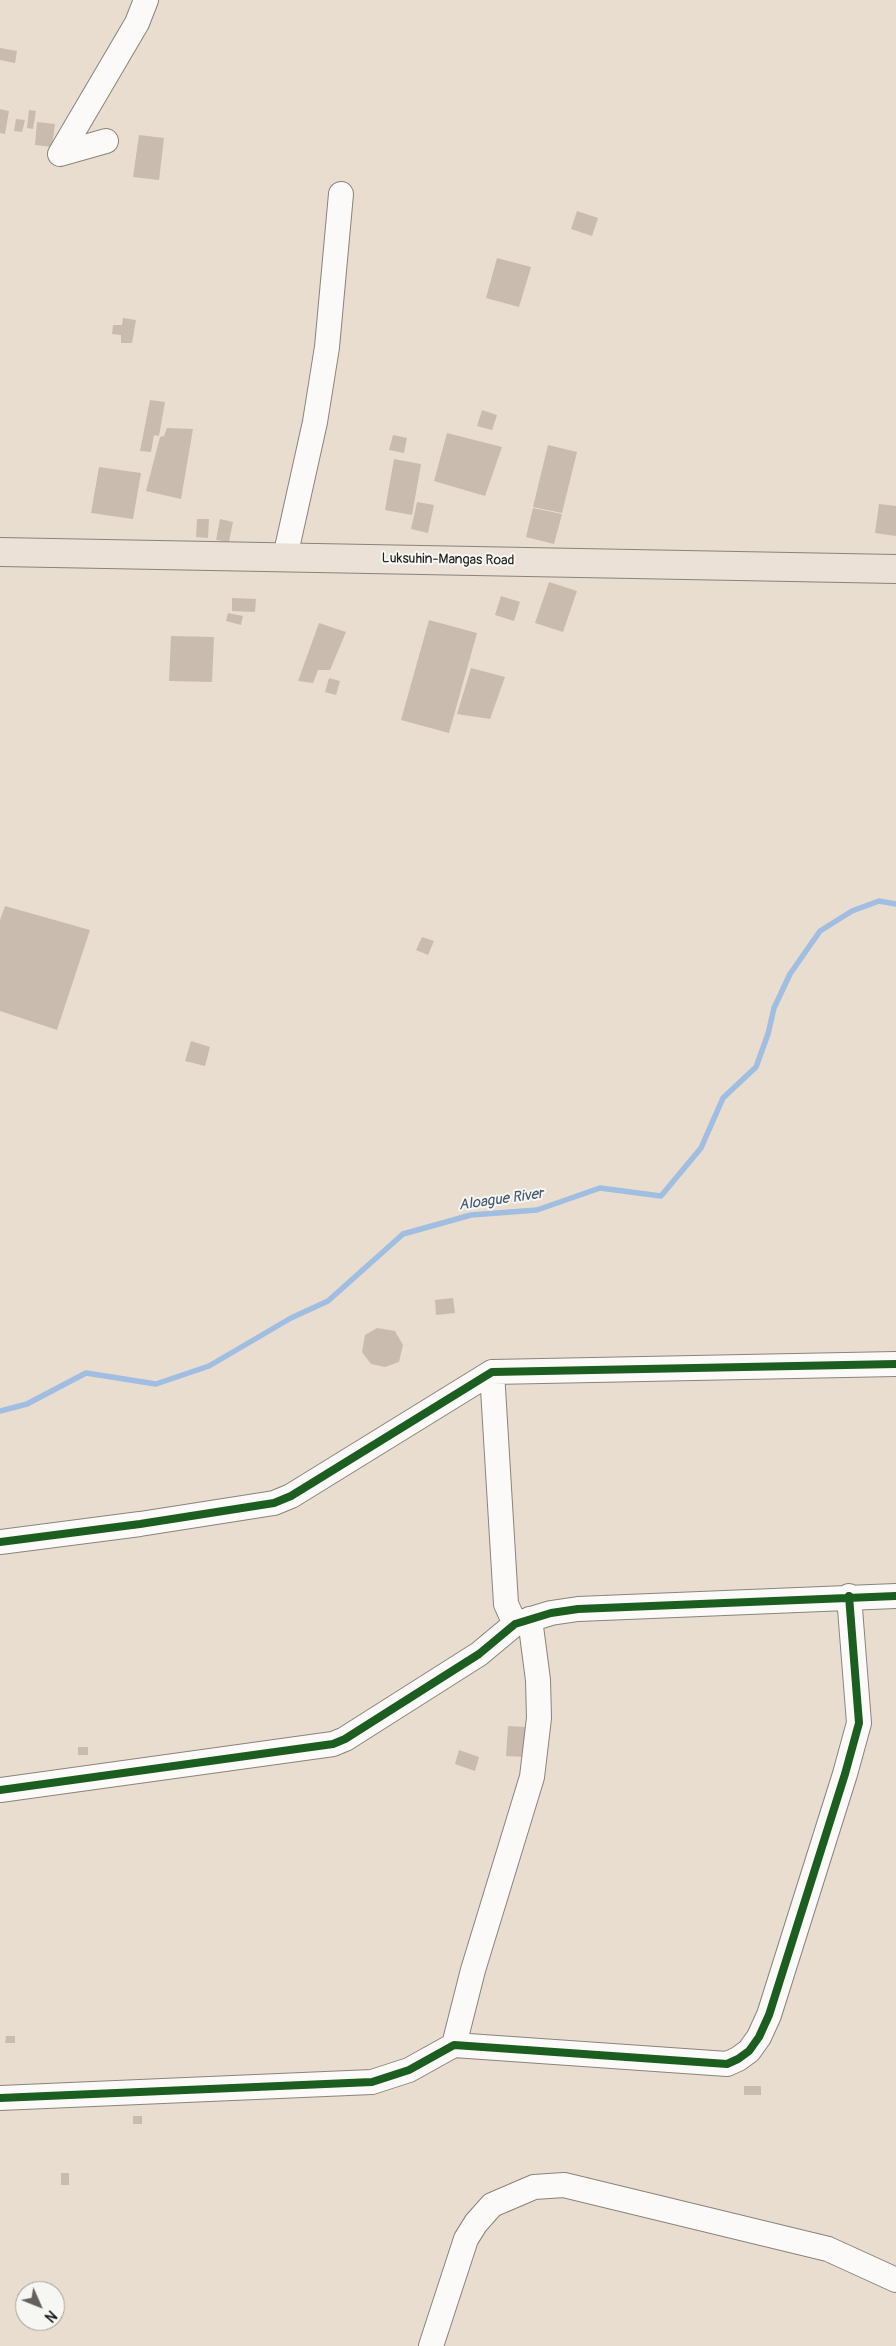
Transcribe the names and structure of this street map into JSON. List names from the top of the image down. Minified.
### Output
{"streets":{"main road":["Luksuhin-Mangas Road"]},"water":["Aloague River"],"north":"bottom right"}
